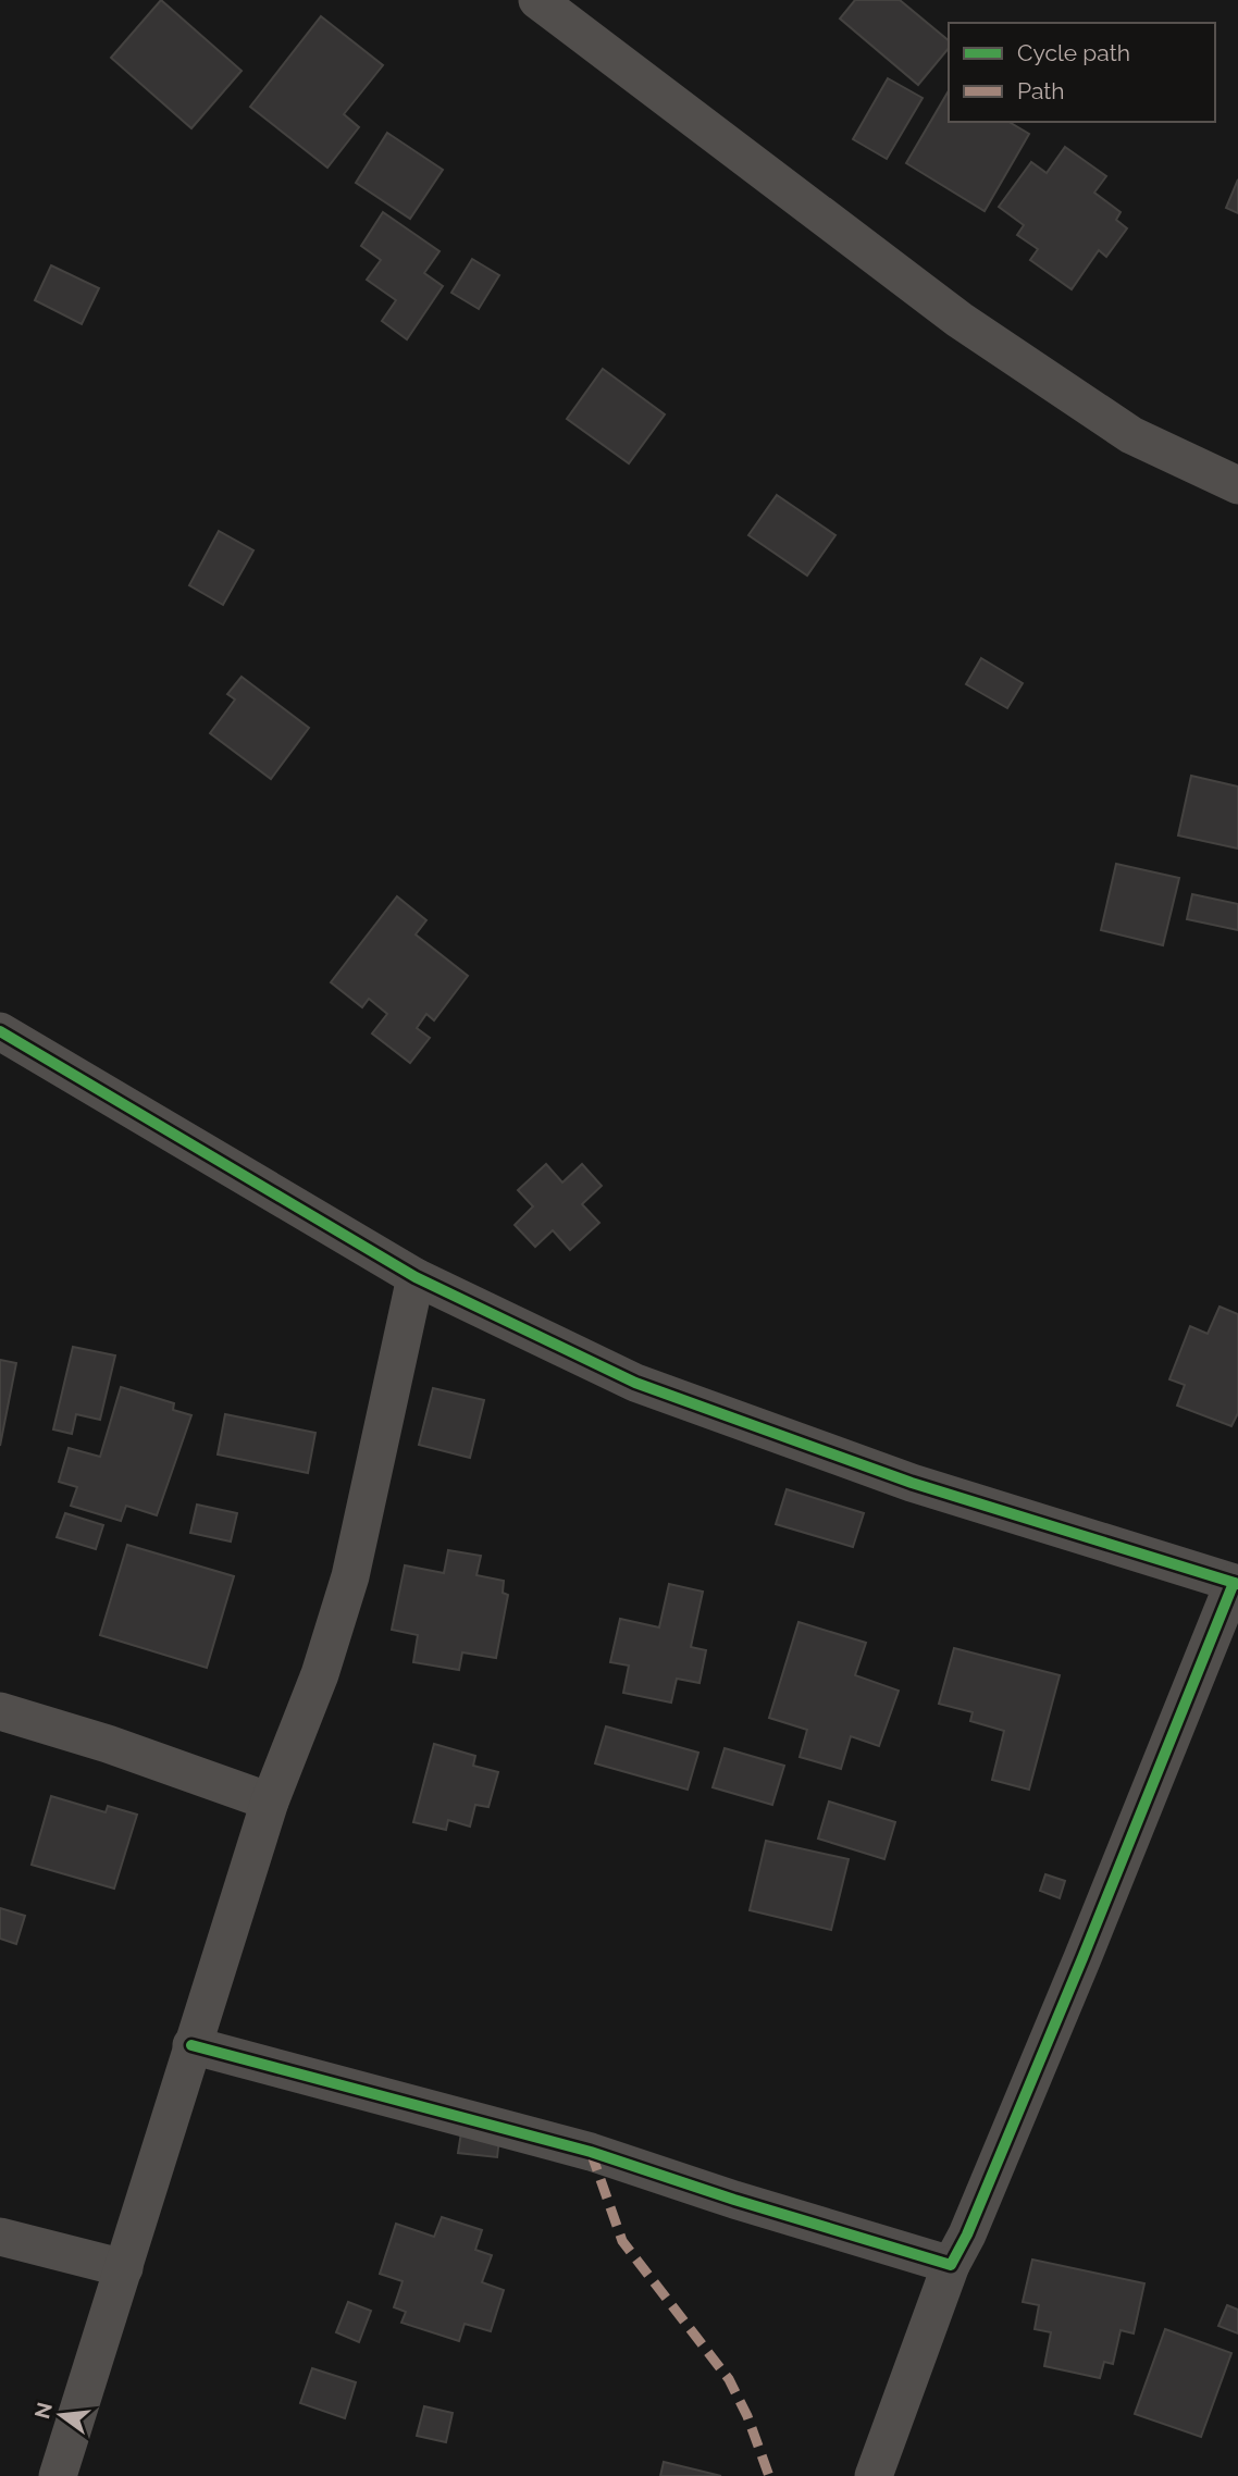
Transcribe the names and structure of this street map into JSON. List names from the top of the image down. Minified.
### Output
{"legend":["Cycle path","Path"],"north":"left"}
